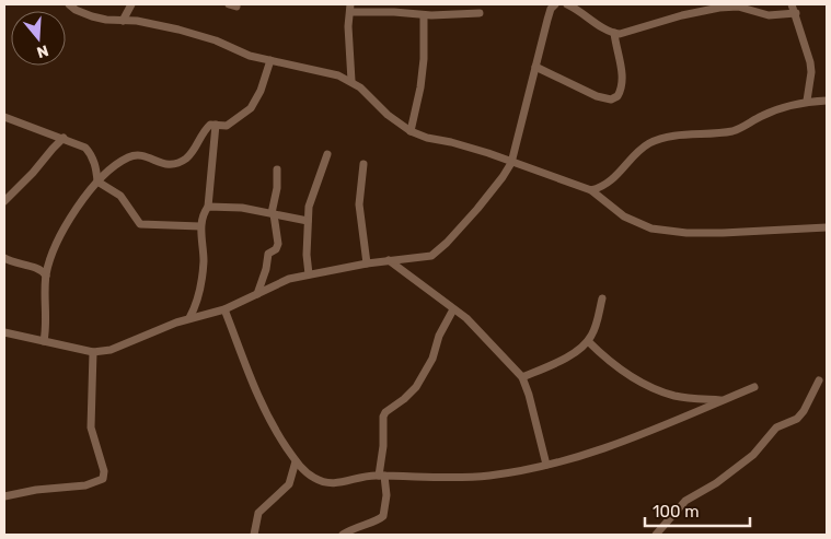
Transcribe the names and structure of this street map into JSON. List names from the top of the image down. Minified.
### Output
{"scale_bar":"100 m","north":"bottom"}
